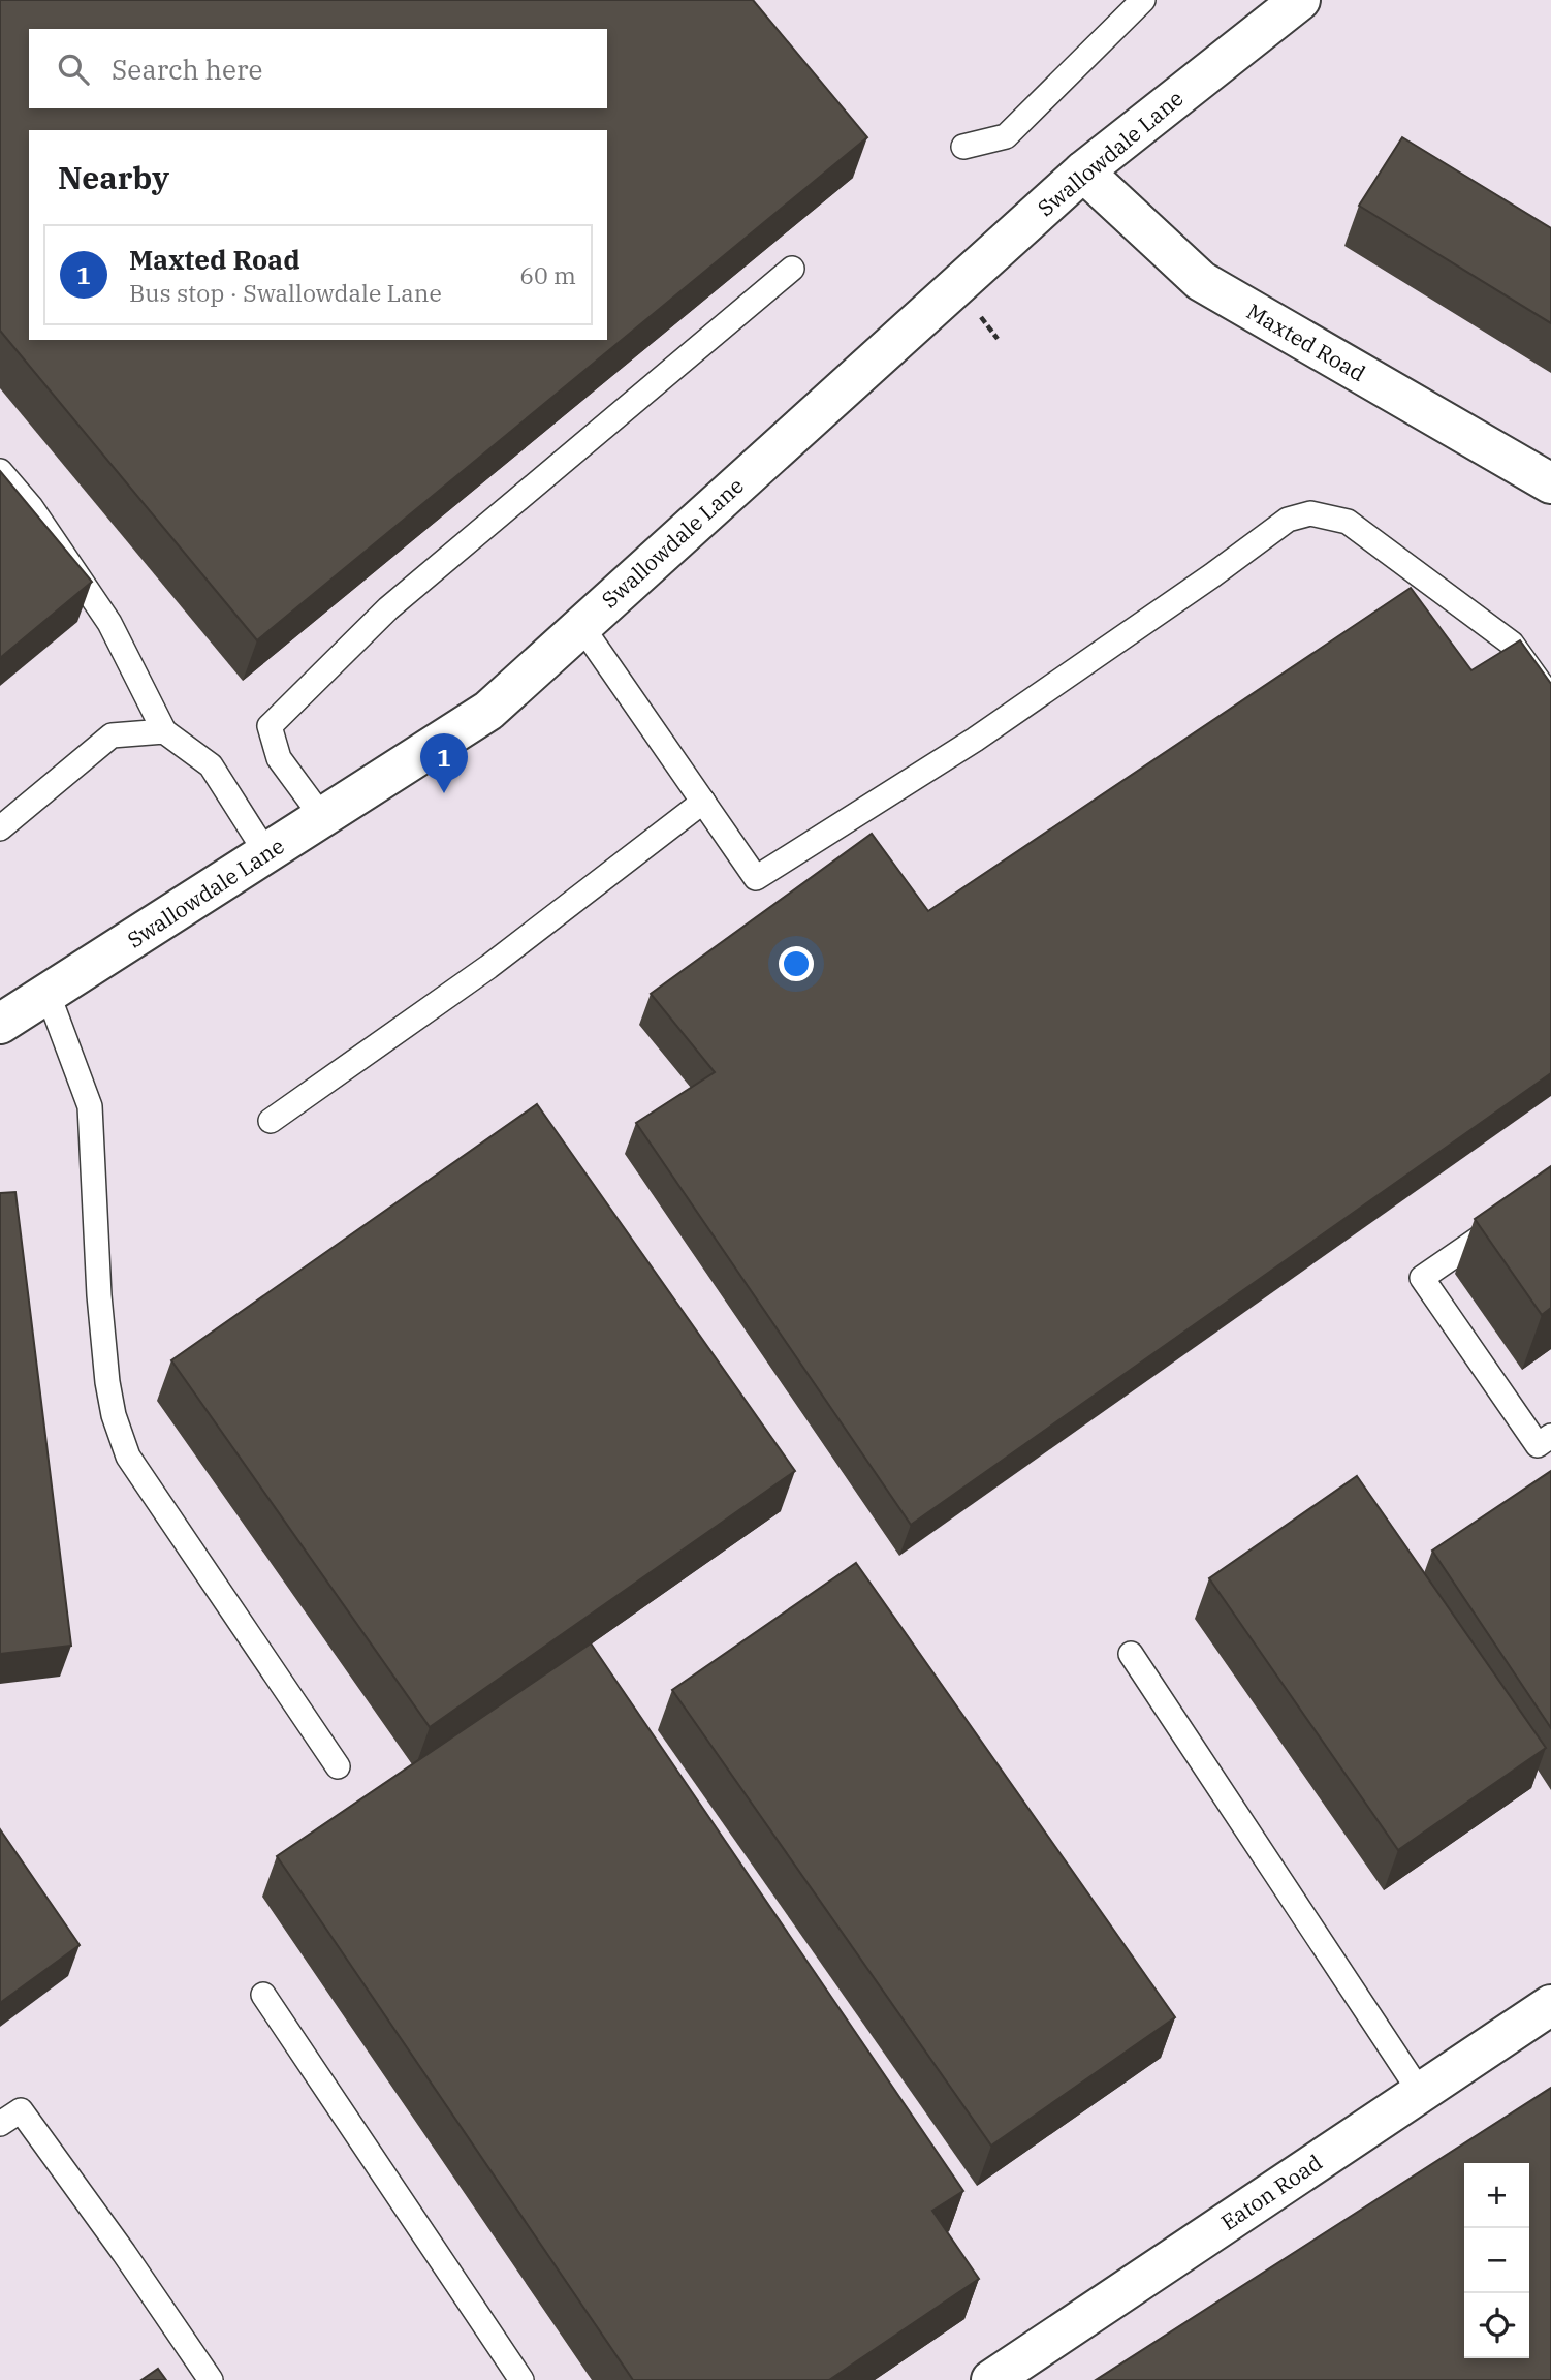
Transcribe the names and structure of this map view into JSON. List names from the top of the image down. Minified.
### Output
{"streets":{"street":["Swallowdale Lane","Maxted Road","Eaton Road"]},"crossings":[["Swallowdale Lane","Maxted Road"]],"page":{"search":"Search here","heading":"Nearby","list":[{"mark":"1","name":"Maxted Road","note":"Bus stop · Swallowdale Lane","value":"60 m"}],"pins":"1","map_buttons":["+","−"]}}
